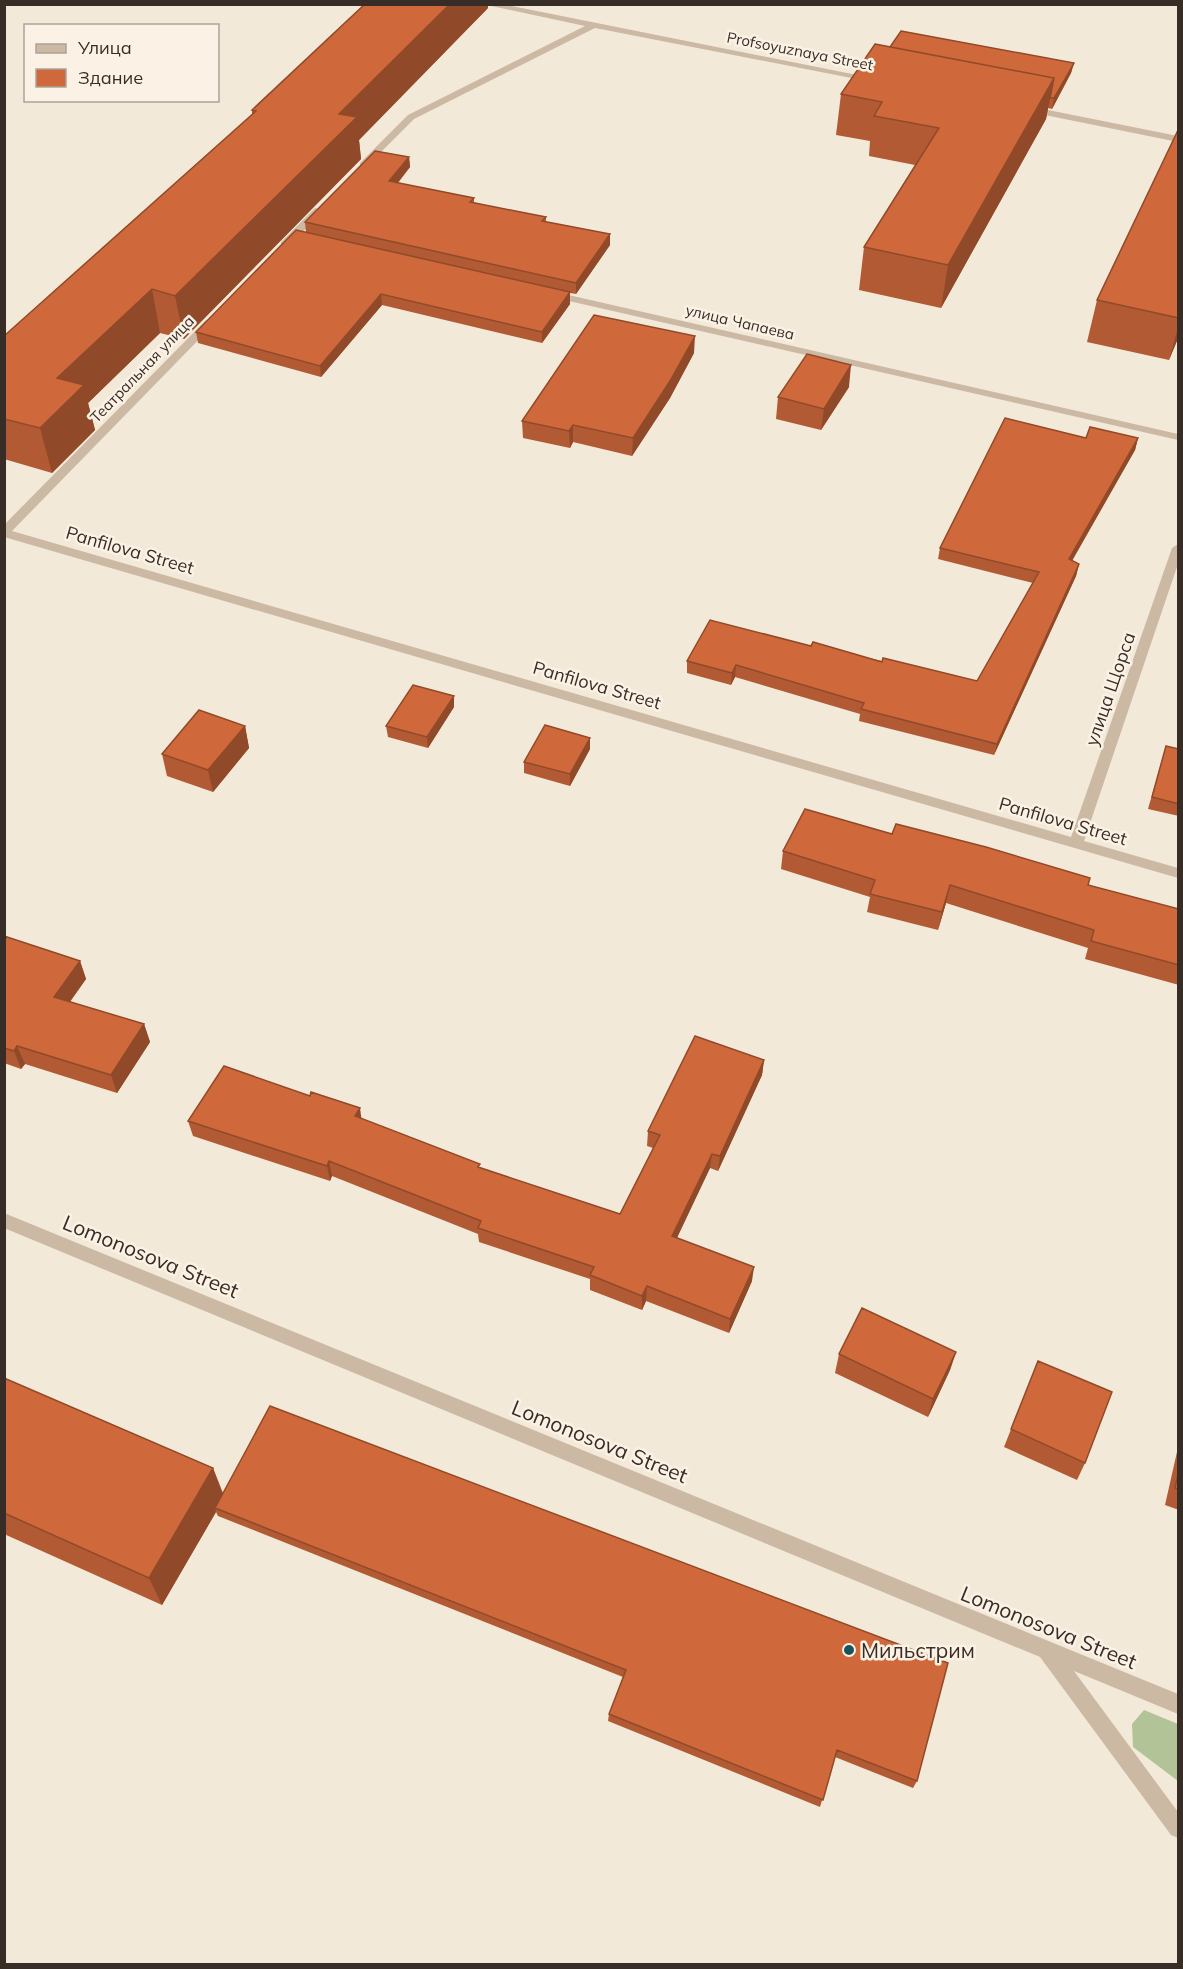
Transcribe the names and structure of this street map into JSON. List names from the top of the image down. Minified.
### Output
{"streets":{"street":["Profsoyuznaya Street","улица Чапаева","Театральная улица","Panfilova Street","улица Щорса","Lomonosova Street"]},"crossings":[["Театральная улица","Panfilova Street"],["Panfilova Street","улица Щорса"]],"places":["Мильстрим"],"legend":["Улица","Здание"]}
